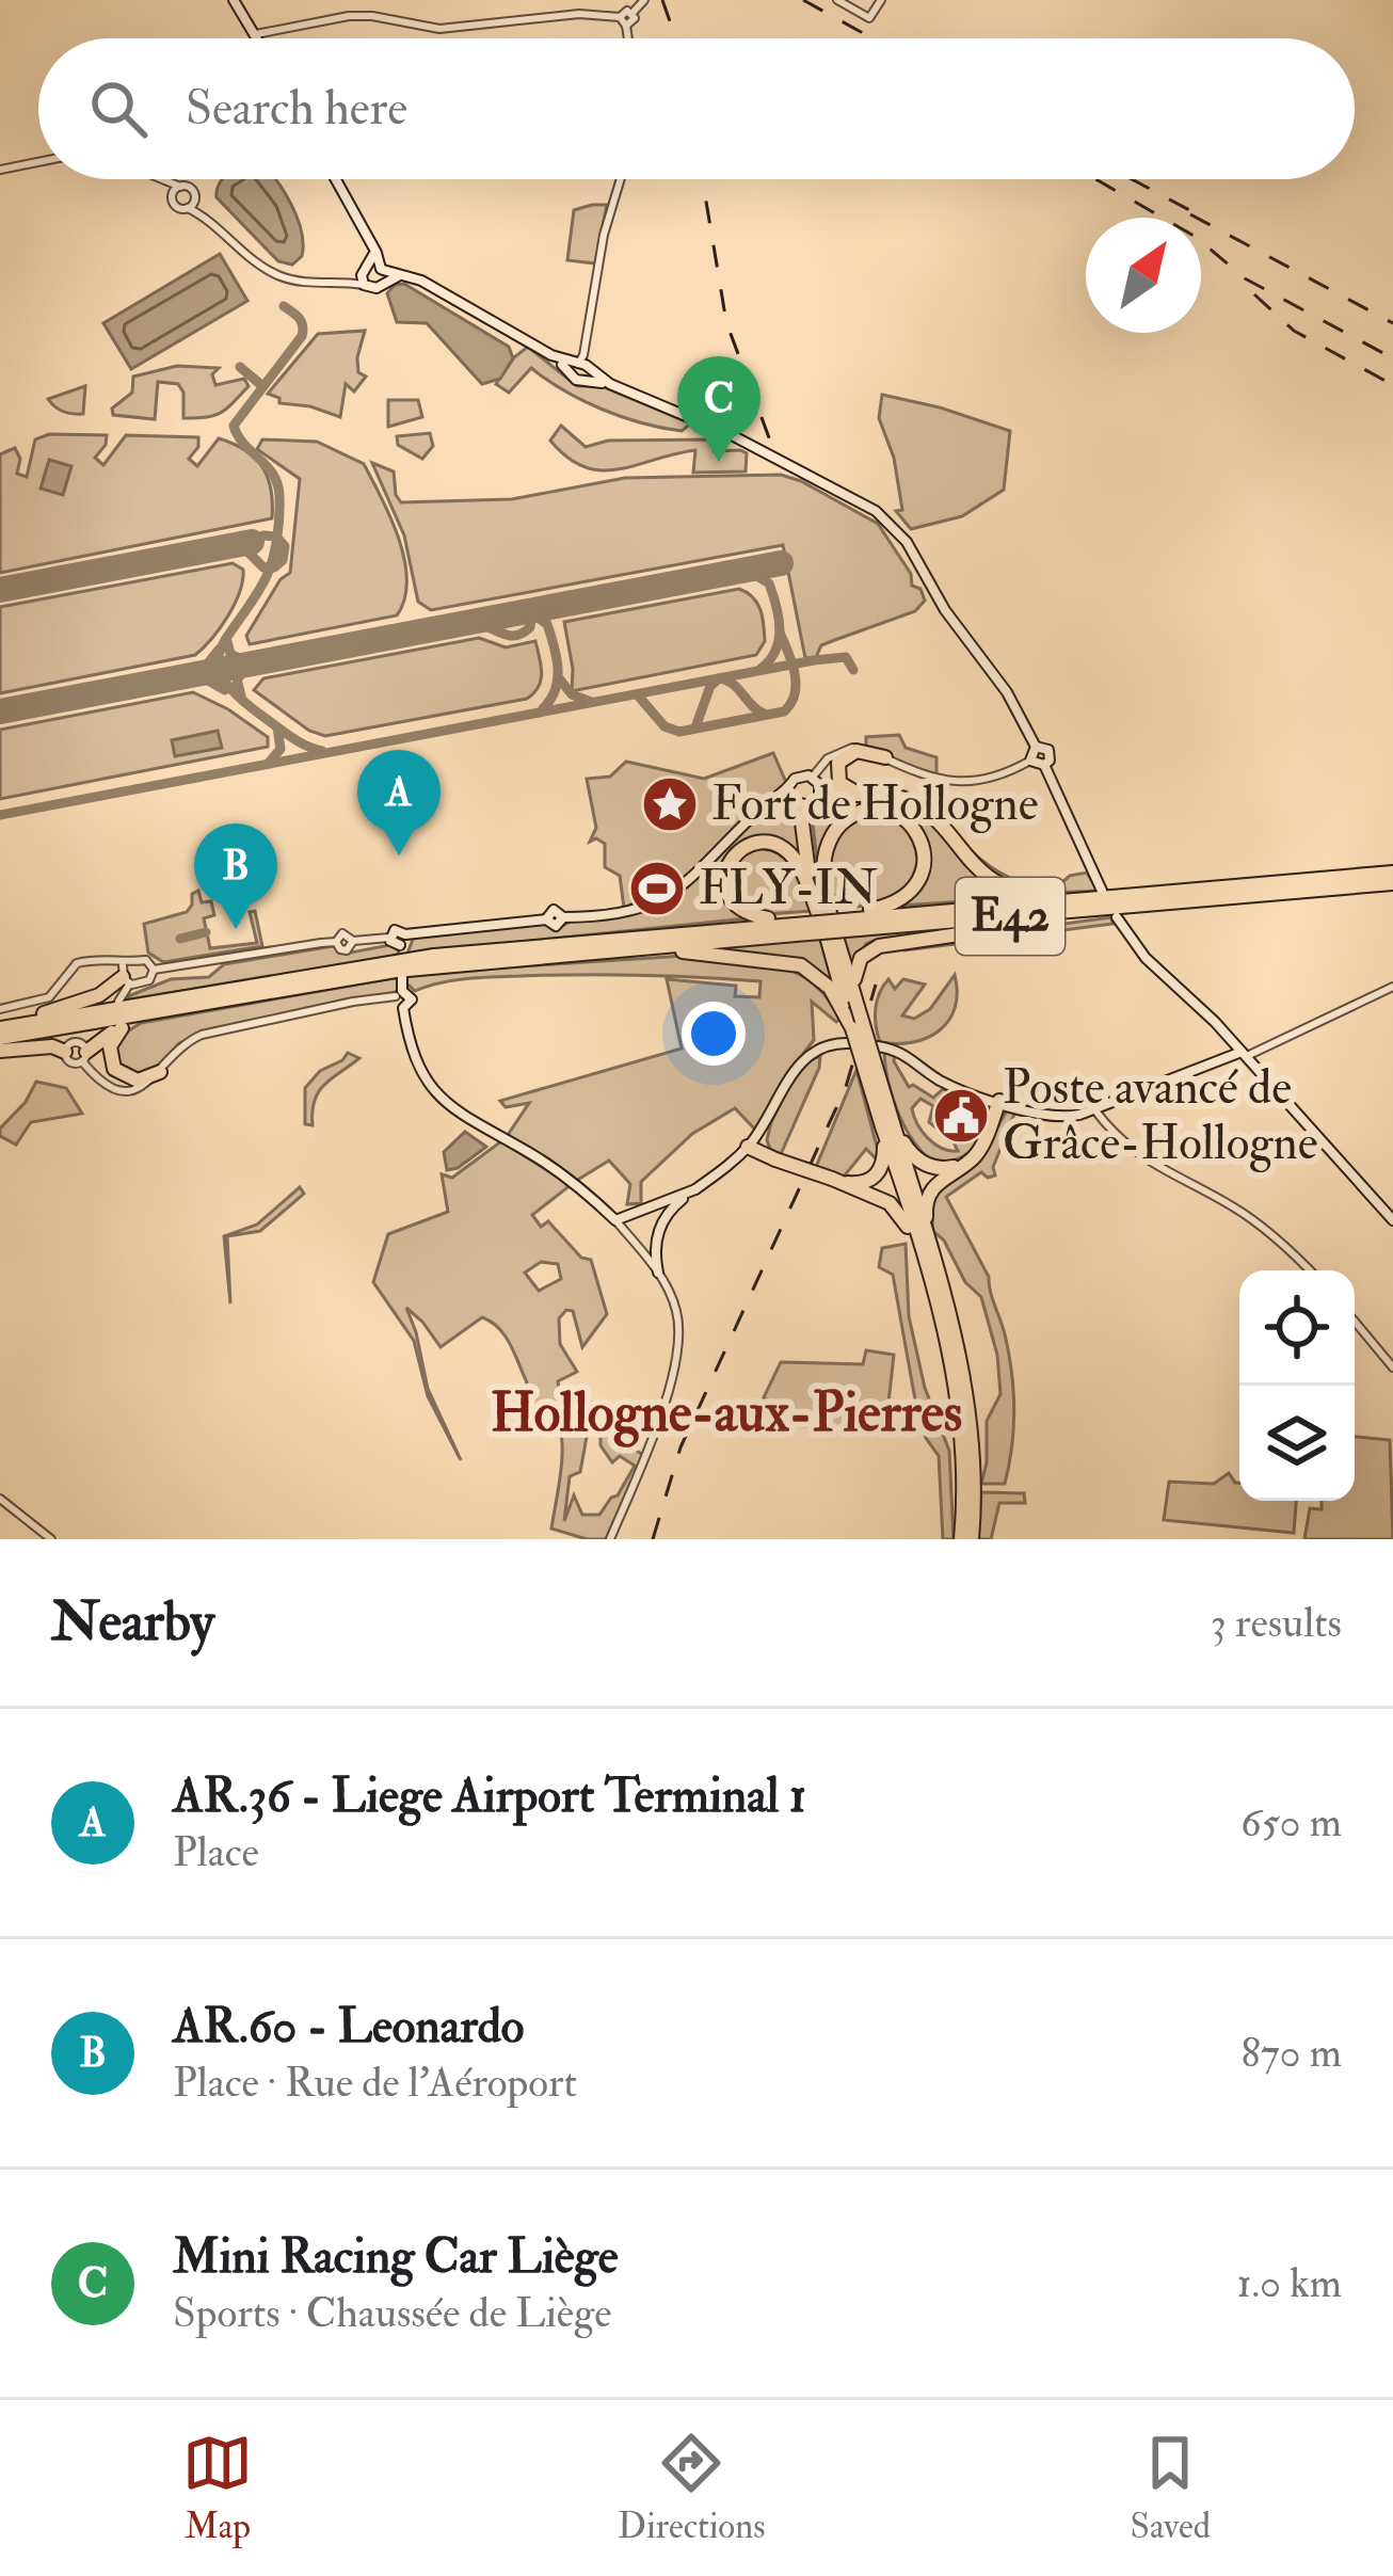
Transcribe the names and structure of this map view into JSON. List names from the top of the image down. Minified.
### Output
{"streets":{"highway":["E42"]},"districts":["Hollogne-aux-Pierres"],"places":{"place":["Fort de Hollogne"],"sports":["FLY-IN"],"public building":["Poste avancé de Grâce-Hollogne"]},"north":"top right","page":{"search":"Search here","pins":["C","A","B"],"heading":["Nearby","3 results"],"list":[{"mark":"A","name":"AR.36 - Liege Airport Terminal 1","note":"Place","value":"650 m"},{"mark":"B","name":"AR.60 - Leonardo","note":"Place · Rue de l'Aéroport","value":"870 m"},{"mark":"C","name":"Mini Racing Car Liège","note":"Sports · Chaussée de Liège","value":"1.0 km"}],"nav":["Map","Directions","Saved"]}}
